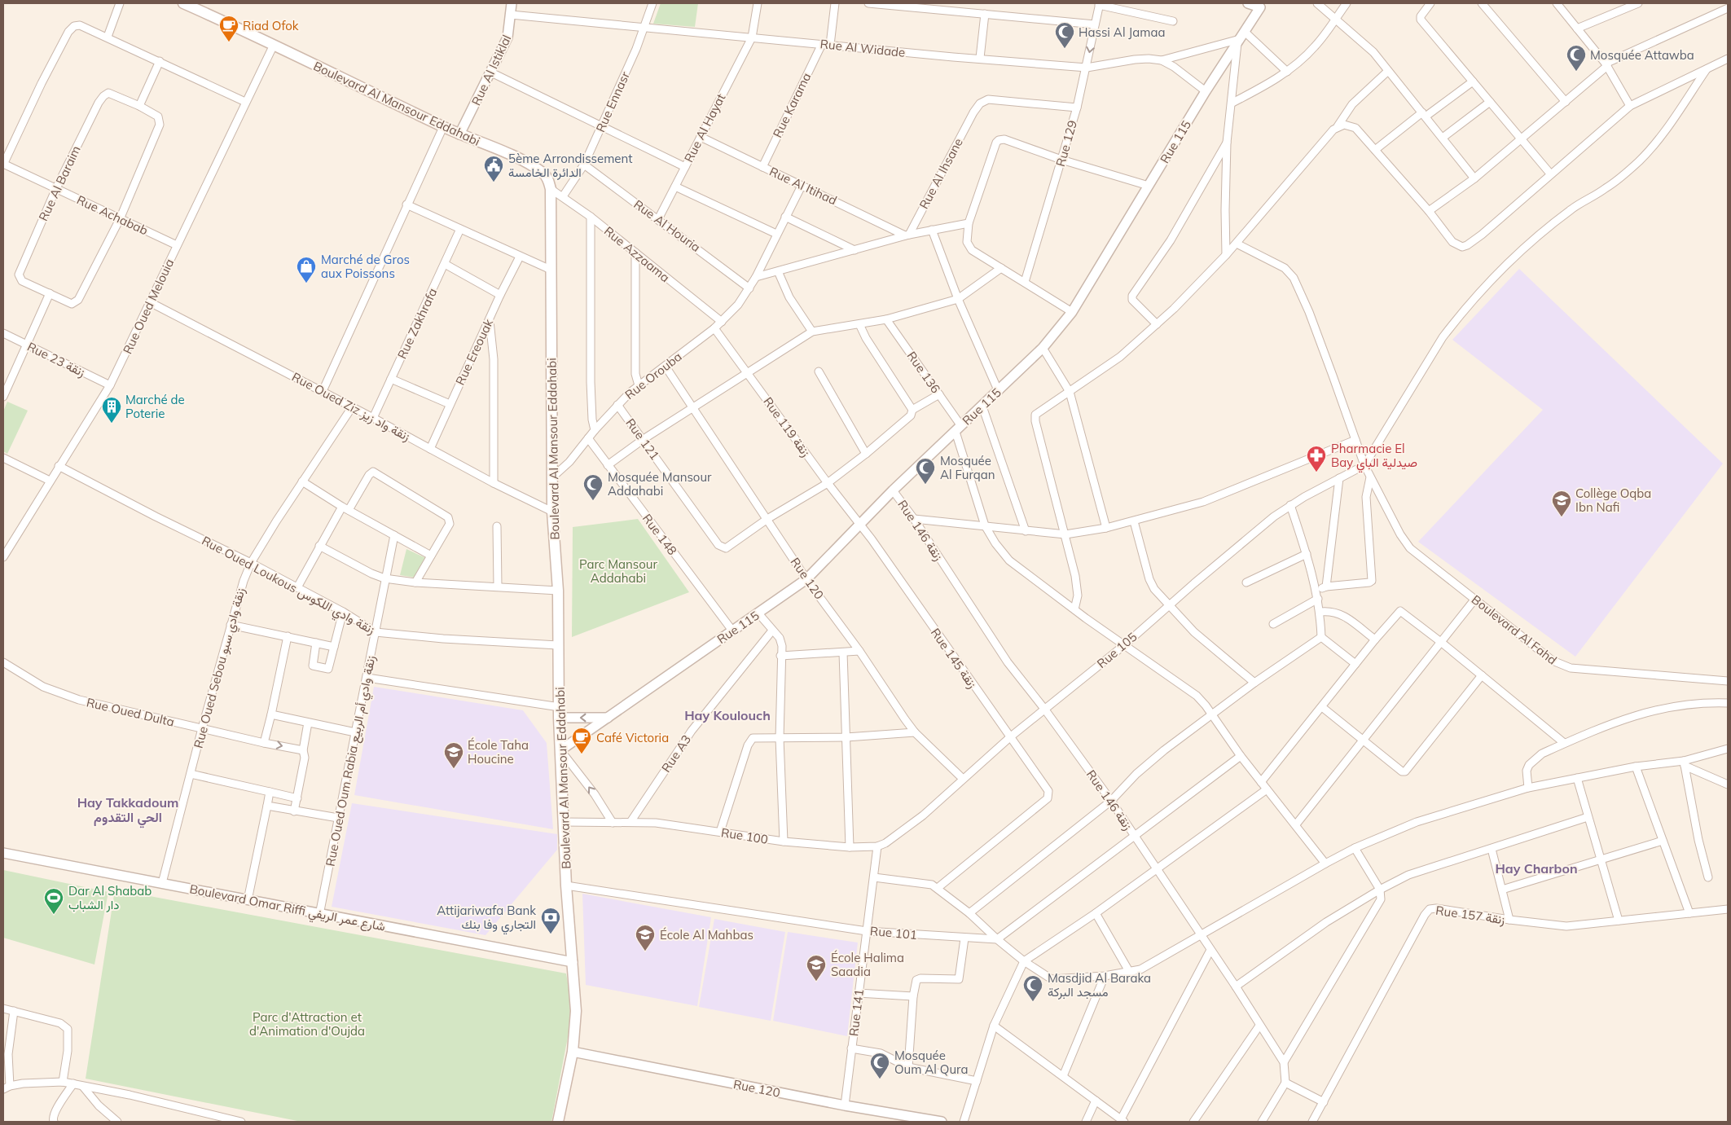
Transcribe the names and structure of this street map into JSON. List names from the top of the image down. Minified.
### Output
{"streets":{"main road":["Boulevard Al Mansour Eddahabi"],"street":["Rue Al Widade","Rue Al Istiklal","Rue Ennasr","Rue Karama","Rue Al Hayat","Rue 115","Rue 129","Rue Al Ihsane","Rue Al Baraim","Rue Al Itihad","Rue Achabab","Rue Al Houria","Rue Azzaama","Rue Oued Melouia","Rue Zakhrafa","Rue Ereouak","Rue 23 زنقة","Rue 136","Rue Orouba","Rue Oued Ziz زنقة واد زيز","Rue 119 زنقة","Rue 121","Rue 146 زنقة","Rue 148","Rue 120","Rue Oued Loukous زنقة وادي اللكوس","Boulevard Al Fahd","Rue 105","Rue 145 زنقة","Rue Oued Sebou زنقة وادي سبو","Rue Oued Dulta","Rue A3","Rue Oued Oum Rabia زنقة وادي أم الربيع","Rue 100","Boulevard Omar Riffi شارع عمر الريفي","Rue 157 زنقة","Rue 101","Rue 141"]},"crossings":[["Rue Al Widade","Rue Al Istiklal"],["Rue Al Widade","Rue Ennasr"],["Rue Al Widade","Rue Karama"],["Rue Al Widade","Rue Al Hayat"],["Rue Al Widade","Rue 115"],["Rue Al Widade","Rue 129"],["Rue Al Istiklal","Boulevard Al Mansour Eddahabi"],["Rue Ennasr","Rue Al Houria"],["Rue Ennasr","Rue Azzaama"],["Boulevard Al Mansour Eddahabi","Rue 115"],["Boulevard Al Mansour Eddahabi","Rue Azzaama"],["Boulevard Al Mansour Eddahabi","Rue Oued Melouia"],["Boulevard Al Mansour Eddahabi","Rue Orouba"],["Boulevard Al Mansour Eddahabi","Rue Oued Ziz زنقة واد زيز"],["Boulevard Al Mansour Eddahabi","Rue 120"],["Boulevard Al Mansour Eddahabi","Rue Oued Loukous زنقة وادي اللكوس"],["Boulevard Al Mansour Eddahabi","Rue 100"],["Boulevard Al Mansour Eddahabi","Boulevard Omar Riffi شارع عمر الريفي"],["Boulevard Al Mansour Eddahabi","Rue 101"],["Rue Karama","Rue Al Itihad"],["Rue Al Hayat","Rue Al Itihad"],["Rue Al Hayat","Rue Al Houria"],["Rue 115","Rue 136"],["Rue 115","Rue 119 زنقة"],["Rue 115","Rue 146 زنقة"],["Rue 115","Rue 148"],["Rue 115","Rue 120"],["Rue 115","Rue 145 زنقة"],["Rue 129","Rue Al Ihsane"],["Rue Al Ihsane","Rue Al Itihad"],["Rue Al Baraim","Rue Achabab"],["Rue Al Itihad","Rue Orouba"],["Rue Achabab","Rue Oued Melouia"],["Rue Al Houria","Rue Orouba"],["Rue Azzaama","Rue Orouba"],["Rue Oued Melouia","Rue 23 زنقة"],["Rue Oued Melouia","Rue Oued Ziz زنقة واد زيز"],["Rue Oued Melouia","Rue Oued Loukous زنقة وادي اللكوس"],["Rue Zakhrafa","Rue Oued Ziz زنقة واد زيز"],["Rue Ereouak","Rue Oued Ziz زنقة واد زيز"],["Rue 136","Rue 105"],["Rue Orouba","Rue 119 زنقة"],["Rue Orouba","Rue 121"],["Rue Orouba","Rue 148"],["Rue Orouba","Rue 120"],["Rue Oued Ziz زنقة واد زيز","Rue Oued Sebou زنقة وادي سبو"],["Rue 119 زنقة","Rue 145 زنقة"],["Rue 121","Rue 120"],["Rue 146 زنقة","Rue 105"],["Rue 120","Rue 105"],["Rue 120","Rue 141"],["Rue Oued Loukous زنقة وادي اللكوس","Rue Oued Sebou زنقة وادي سبو"],["Rue Oued Loukous زنقة وادي اللكوس","Rue Oued Oum Rabia زنقة وادي أم الربيع"],["Boulevard Al Fahd","Rue 105"],["Rue 105","Rue 145 زنقة"],["Rue 105","Rue 100"],["Rue 105","Rue 141"],["Rue Oued Sebou زنقة وادي سبو","Rue Oued Dulta"],["Rue Oued Sebou زنقة وادي سبو","Boulevard Omar Riffi شارع عمر الريفي"],["Rue A3","Rue 100"],["Rue Oued Oum Rabia زنقة وادي أم الربيع","Boulevard Omar Riffi شارع عمر الريفي"],["Rue 100","Rue 141"],["Rue 101","Rue 141"]],"districts":["Hay Koulouch","Hay Takkadoum الحي التقدوم","Hay Charbon"],"parks":["Parc Mansour Addahabi","Parc d'Attraction et d'Animation d'Oujda"],"places":{"cafe":["Riad Ofok","Café Victoria"],"mosque":["Hassi Al Jamaa","Mosquée Attawba","Mosquée Al Furqan","Mosquée Mansour Addahabi","Masdjid Al Baraka مسجد البركة","Mosquée Oum Al Qura"],"public building":["5ème Arrondissement الدائرة الخامسة"],"shop":["Marché de Gros aux Poissons"],"building":["Marché de Poterie"],"pharmacy":["Pharmacie El Bay صيدلية الباي"],"school or university":["Collège Oqba Ibn Nafi","École Taha Houcine","École Al Mahbas","École Halima Saadia"],"sports":["Dar Al Shabab دار الشباب"],"bank":["Attijariwafa Bank التجاري وفا بنك"]}}
